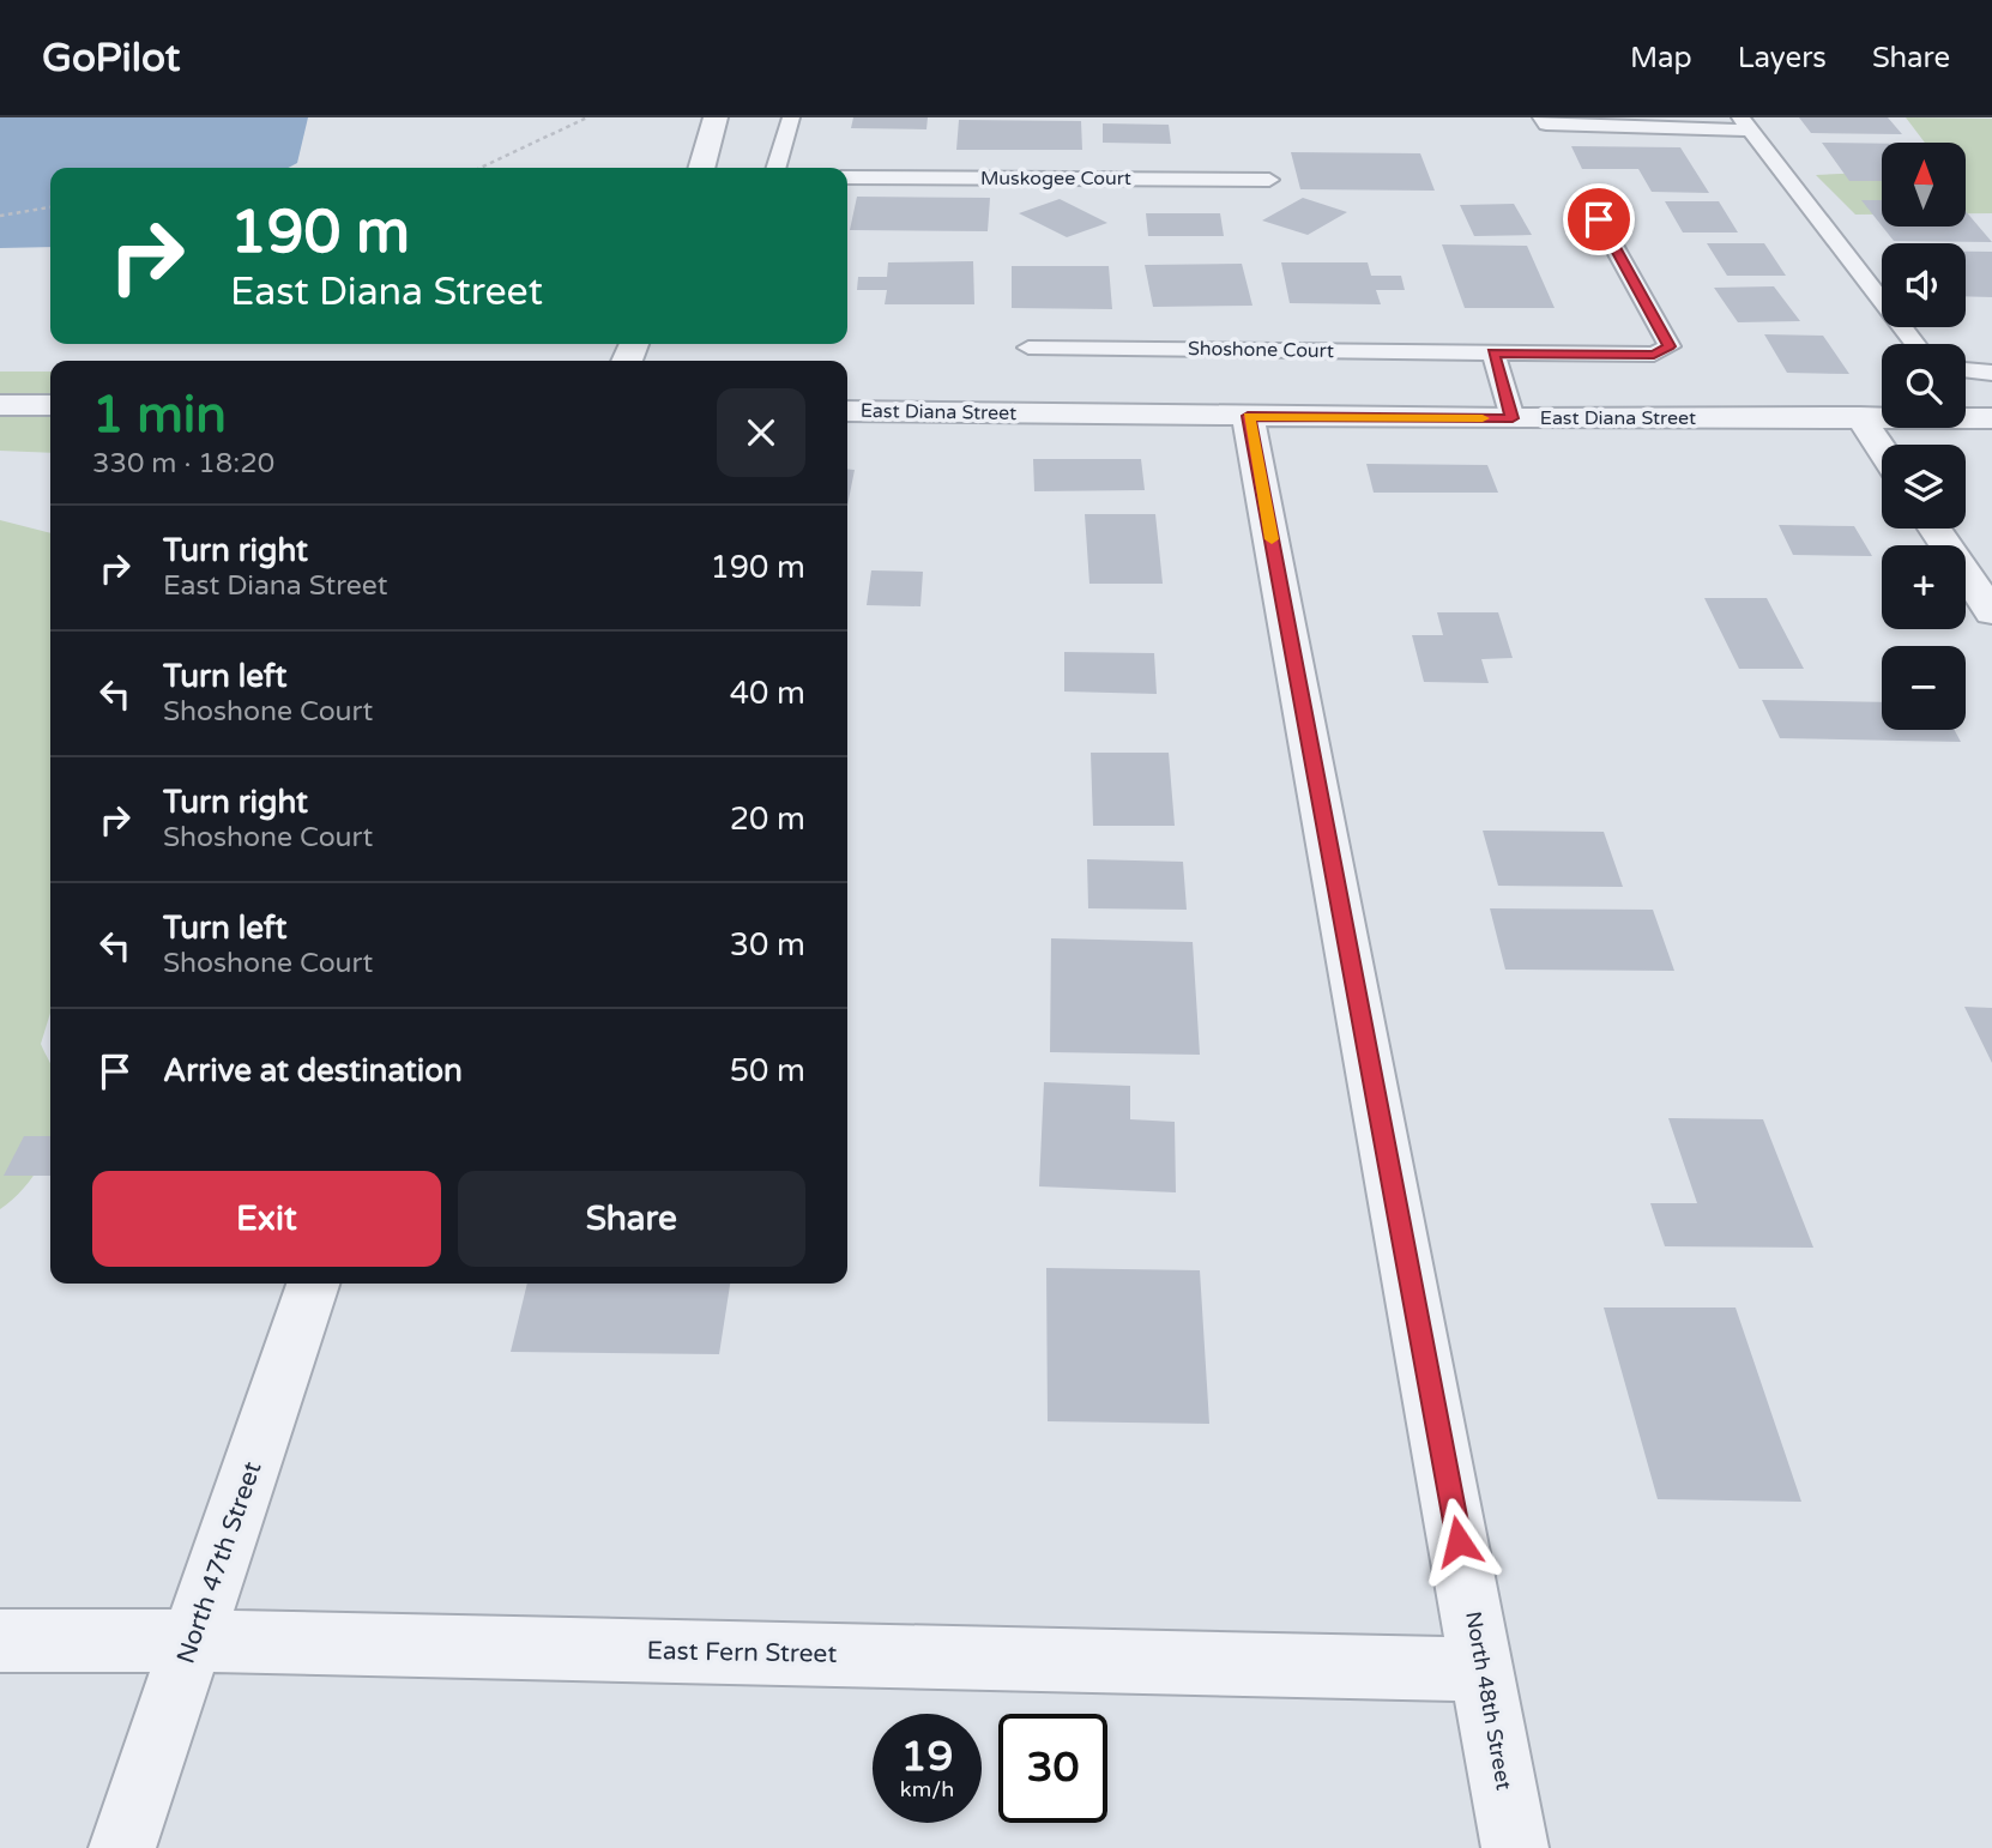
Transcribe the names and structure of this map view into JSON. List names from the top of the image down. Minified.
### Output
{"streets":{"street":["East Diana Street","North 47th Street","East Fern Street","North 48th Street"],"lane":["Muskogee Court","Shoshone Court"]},"crossings":[["East Diana Street","North 48th Street"],["North 47th Street","East Fern Street"],["East Fern Street","North 48th Street"]],"north":"top","page":{"header":"GoPilot","nav":["Map","Layers","Share"],"map_buttons":["+","−"],"turn":["190 m","East Diana Street"],"heading":["1 min","330 m · 18:20"],"list":[{"name":"Turn right","note":"East Diana Street","value":"190 m"},{"name":"Turn left","note":"Shoshone Court","value":"40 m"},{"name":"Turn right","note":"Shoshone Court","value":"20 m"},{"name":"Turn left","note":"Shoshone Court","value":"30 m"},{"name":"Arrive at destination","value":"50 m"}],"buttons":["Exit","Share"],"speed":"19 km/h","limit":"30"}}
